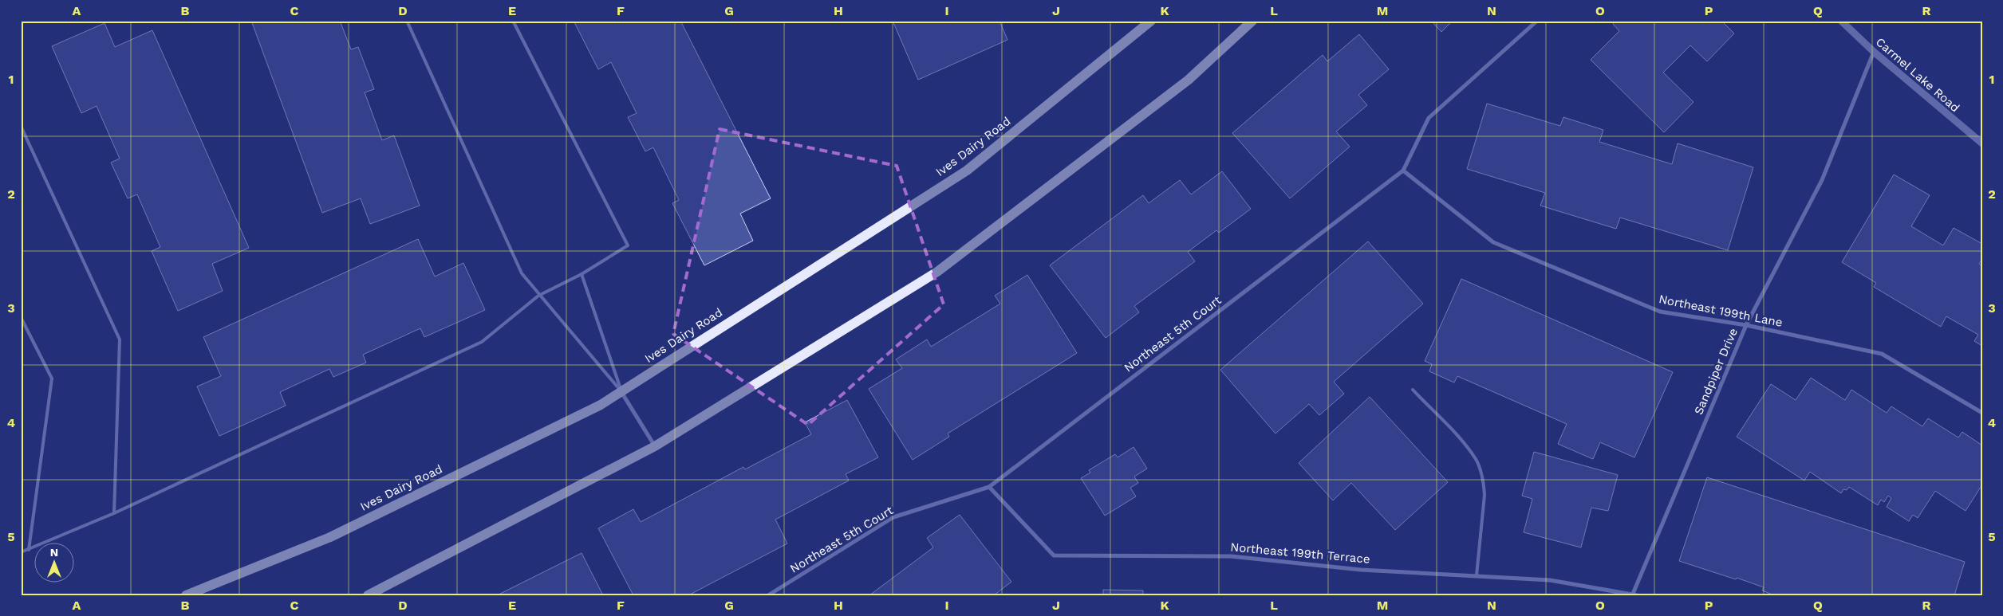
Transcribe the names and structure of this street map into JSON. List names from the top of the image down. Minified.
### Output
{"streets":{"main road":["Ives Dairy Road"],"street":["Carmel Lake Road","Northeast 199th Lane","Northeast 5th Court","Sandpiper Drive","Northeast 199th Terrace"]},"crossings":[["Carmel Lake Road","Sandpiper Drive"],["Northeast 199th Lane","Northeast 5th Court"],["Northeast 199th Lane","Sandpiper Drive"],["Northeast 5th Court","Northeast 199th Terrace"],["Sandpiper Drive","Northeast 199th Terrace"]],"north":"top","grid":{"columns":["A","B","C","D","E","F","G","H","I","J","K","L","M","N","O","P","Q","R"],"rows":["1","2","3","4","5"]}}
